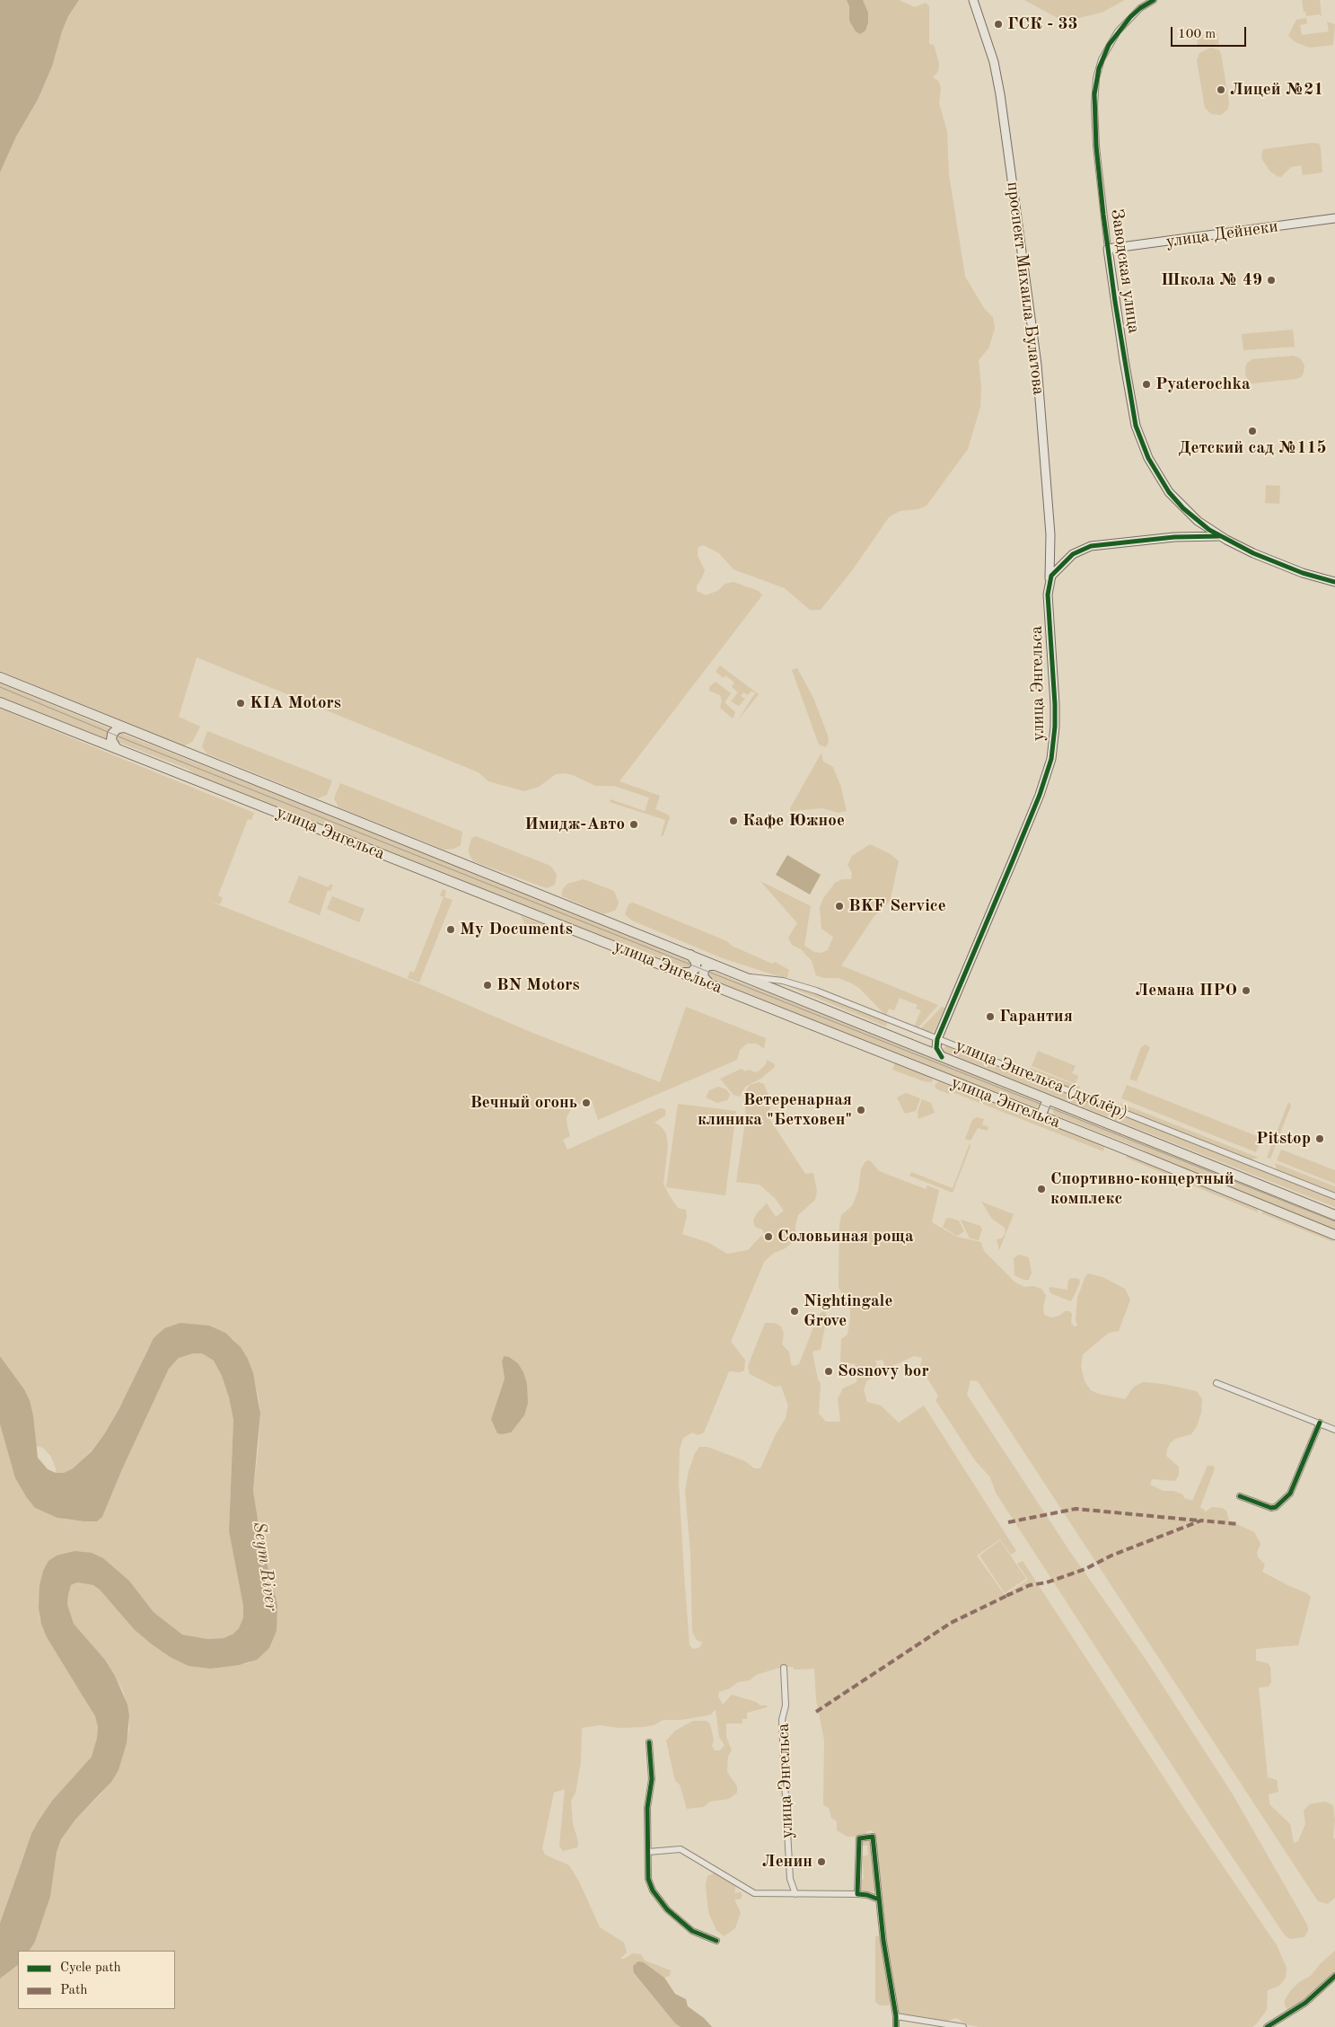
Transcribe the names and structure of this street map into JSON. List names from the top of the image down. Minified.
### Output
{"streets":{"main road":["улица Энгельса"],"street":["улица Дейнеки","Заводская улица","проспект Михаила Булатова","улица Энгельса (дублёр)"]},"crossings":[["улица Дейнеки","Заводская улица"],["проспект Михаила Булатова","улица Энгельса"],["улица Энгельса","улица Энгельса (дублёр)"]],"water":["Seym River"],"places":["ГСК - 33","Лицей №21","Школа № 49","Pyaterochka","Детский сад №115","KIA Motors","Кафе Южное","Имидж-Авто","BKF Service","My Documents","BN Motors","Лемана ПРО","Гарантия","Вечный огонь","Ветеренарная клиника \"Бетховен\"","Pitstop","Спортивно-концертный комплекс","Соловьиная роща","Nightingale Grove","Sosnovy bor","Ленин"],"legend":["Cycle path","Path"],"scale_bar":"100 m"}
